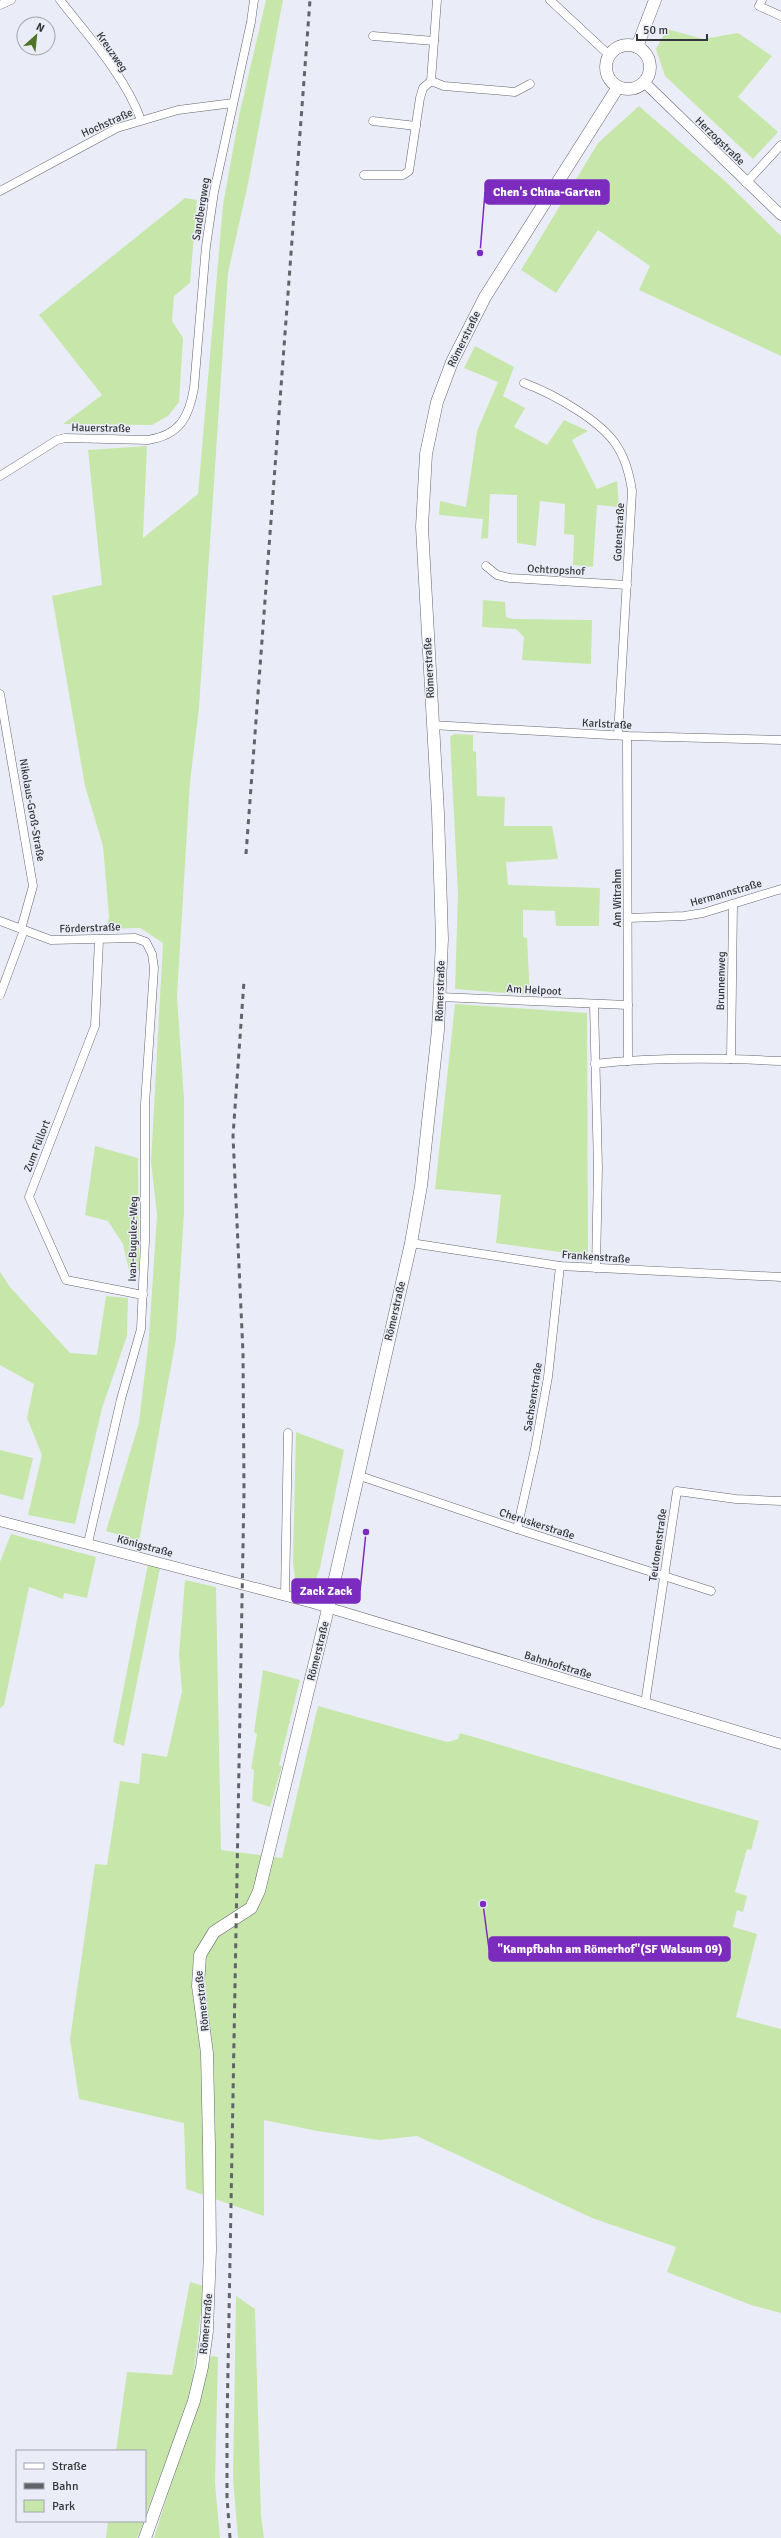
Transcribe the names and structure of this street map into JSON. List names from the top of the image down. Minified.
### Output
{"streets":{"main road":["Römerstraße"],"street":["Kreuzweg","Hochstraße","Herzogstraße","Sandbergweg","Hauerstraße","Gotenstraße","Ochtropshof","Karlstraße","Nikolaus-Groß-Straße","Hermannstraße","Am Witrahm","Förderstraße","Brunnenweg","Am Helpoot","Zum Füllort","Ivan-Bugulez-Weg","Frankenstraße","Sachsenstraße","Cheruskerstraße","Teutonenstraße","Königstraße","Bahnhofstraße"]},"crossings":[["Kreuzweg","Hochstraße"],["Hochstraße","Sandbergweg"],["Herzogstraße","Römerstraße"],["Sandbergweg","Hauerstraße"],["Römerstraße","Karlstraße"],["Römerstraße","Am Helpoot"],["Römerstraße","Frankenstraße"],["Römerstraße","Cheruskerstraße"],["Römerstraße","Königstraße"],["Römerstraße","Bahnhofstraße"],["Gotenstraße","Ochtropshof"],["Gotenstraße","Karlstraße"],["Karlstraße","Am Witrahm"],["Nikolaus-Groß-Straße","Förderstraße"],["Hermannstraße","Am Witrahm"],["Hermannstraße","Brunnenweg"],["Am Witrahm","Am Helpoot"],["Förderstraße","Zum Füllort"],["Förderstraße","Ivan-Bugulez-Weg"],["Zum Füllort","Ivan-Bugulez-Weg"],["Ivan-Bugulez-Weg","Königstraße"],["Frankenstraße","Sachsenstraße"],["Sachsenstraße","Cheruskerstraße"],["Cheruskerstraße","Teutonenstraße"],["Teutonenstraße","Bahnhofstraße"],["Königstraße","Bahnhofstraße"]],"places":["Chen's China-Garten","Zack Zack","\"Kampfbahn am Römerhof\"(SF Walsum 09)"],"legend":["Straße","Bahn","Park"],"scale_bar":"50 m","north":"top right"}
